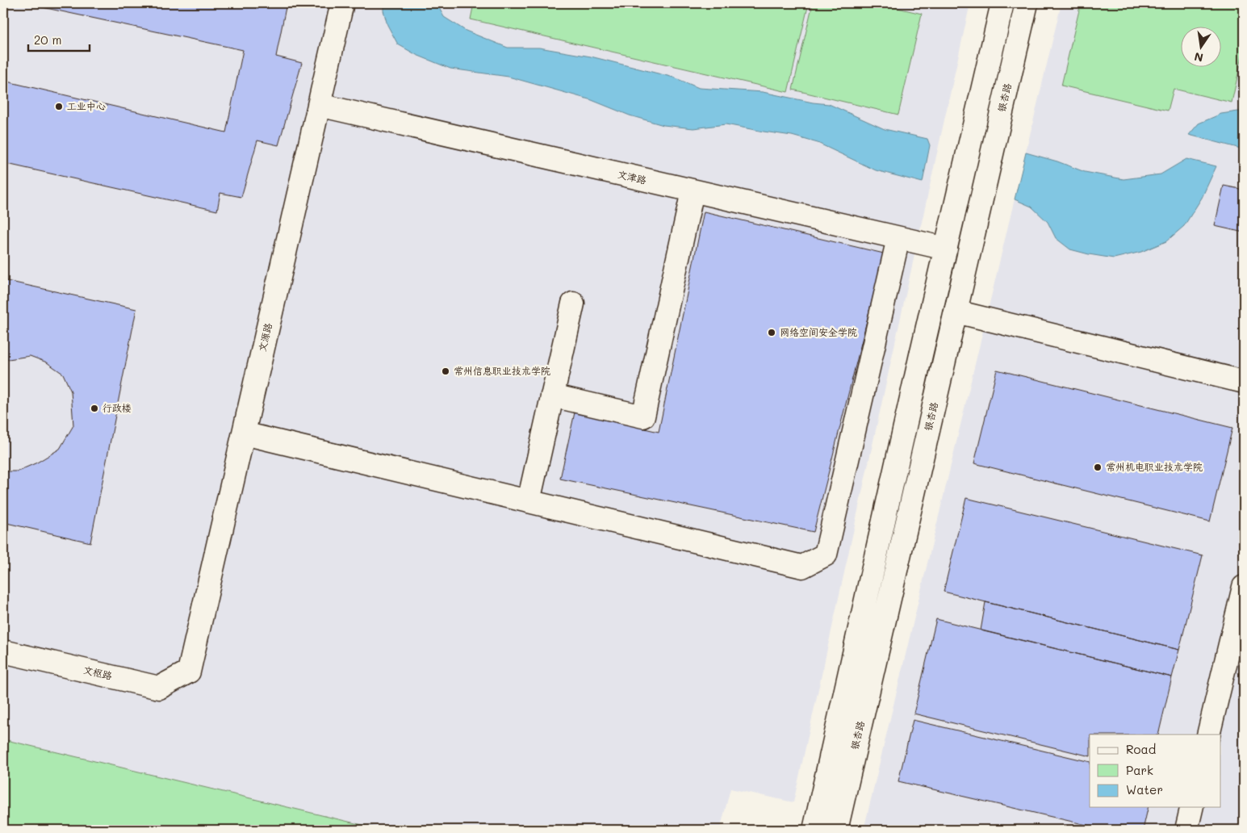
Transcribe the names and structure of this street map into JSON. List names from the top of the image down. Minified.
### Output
{"streets":{"street":["银杏路","文津路","文源路","文枢路"]},"crossings":[["文津路","文源路"],["文源路","文枢路"]],"places":["工业中心","网络空间安全学院","常州信息职业技术学院","行政楼","常州机电职业技术学院"],"legend":["Road","Park","Water"],"scale_bar":"20 m","north":"bottom"}
